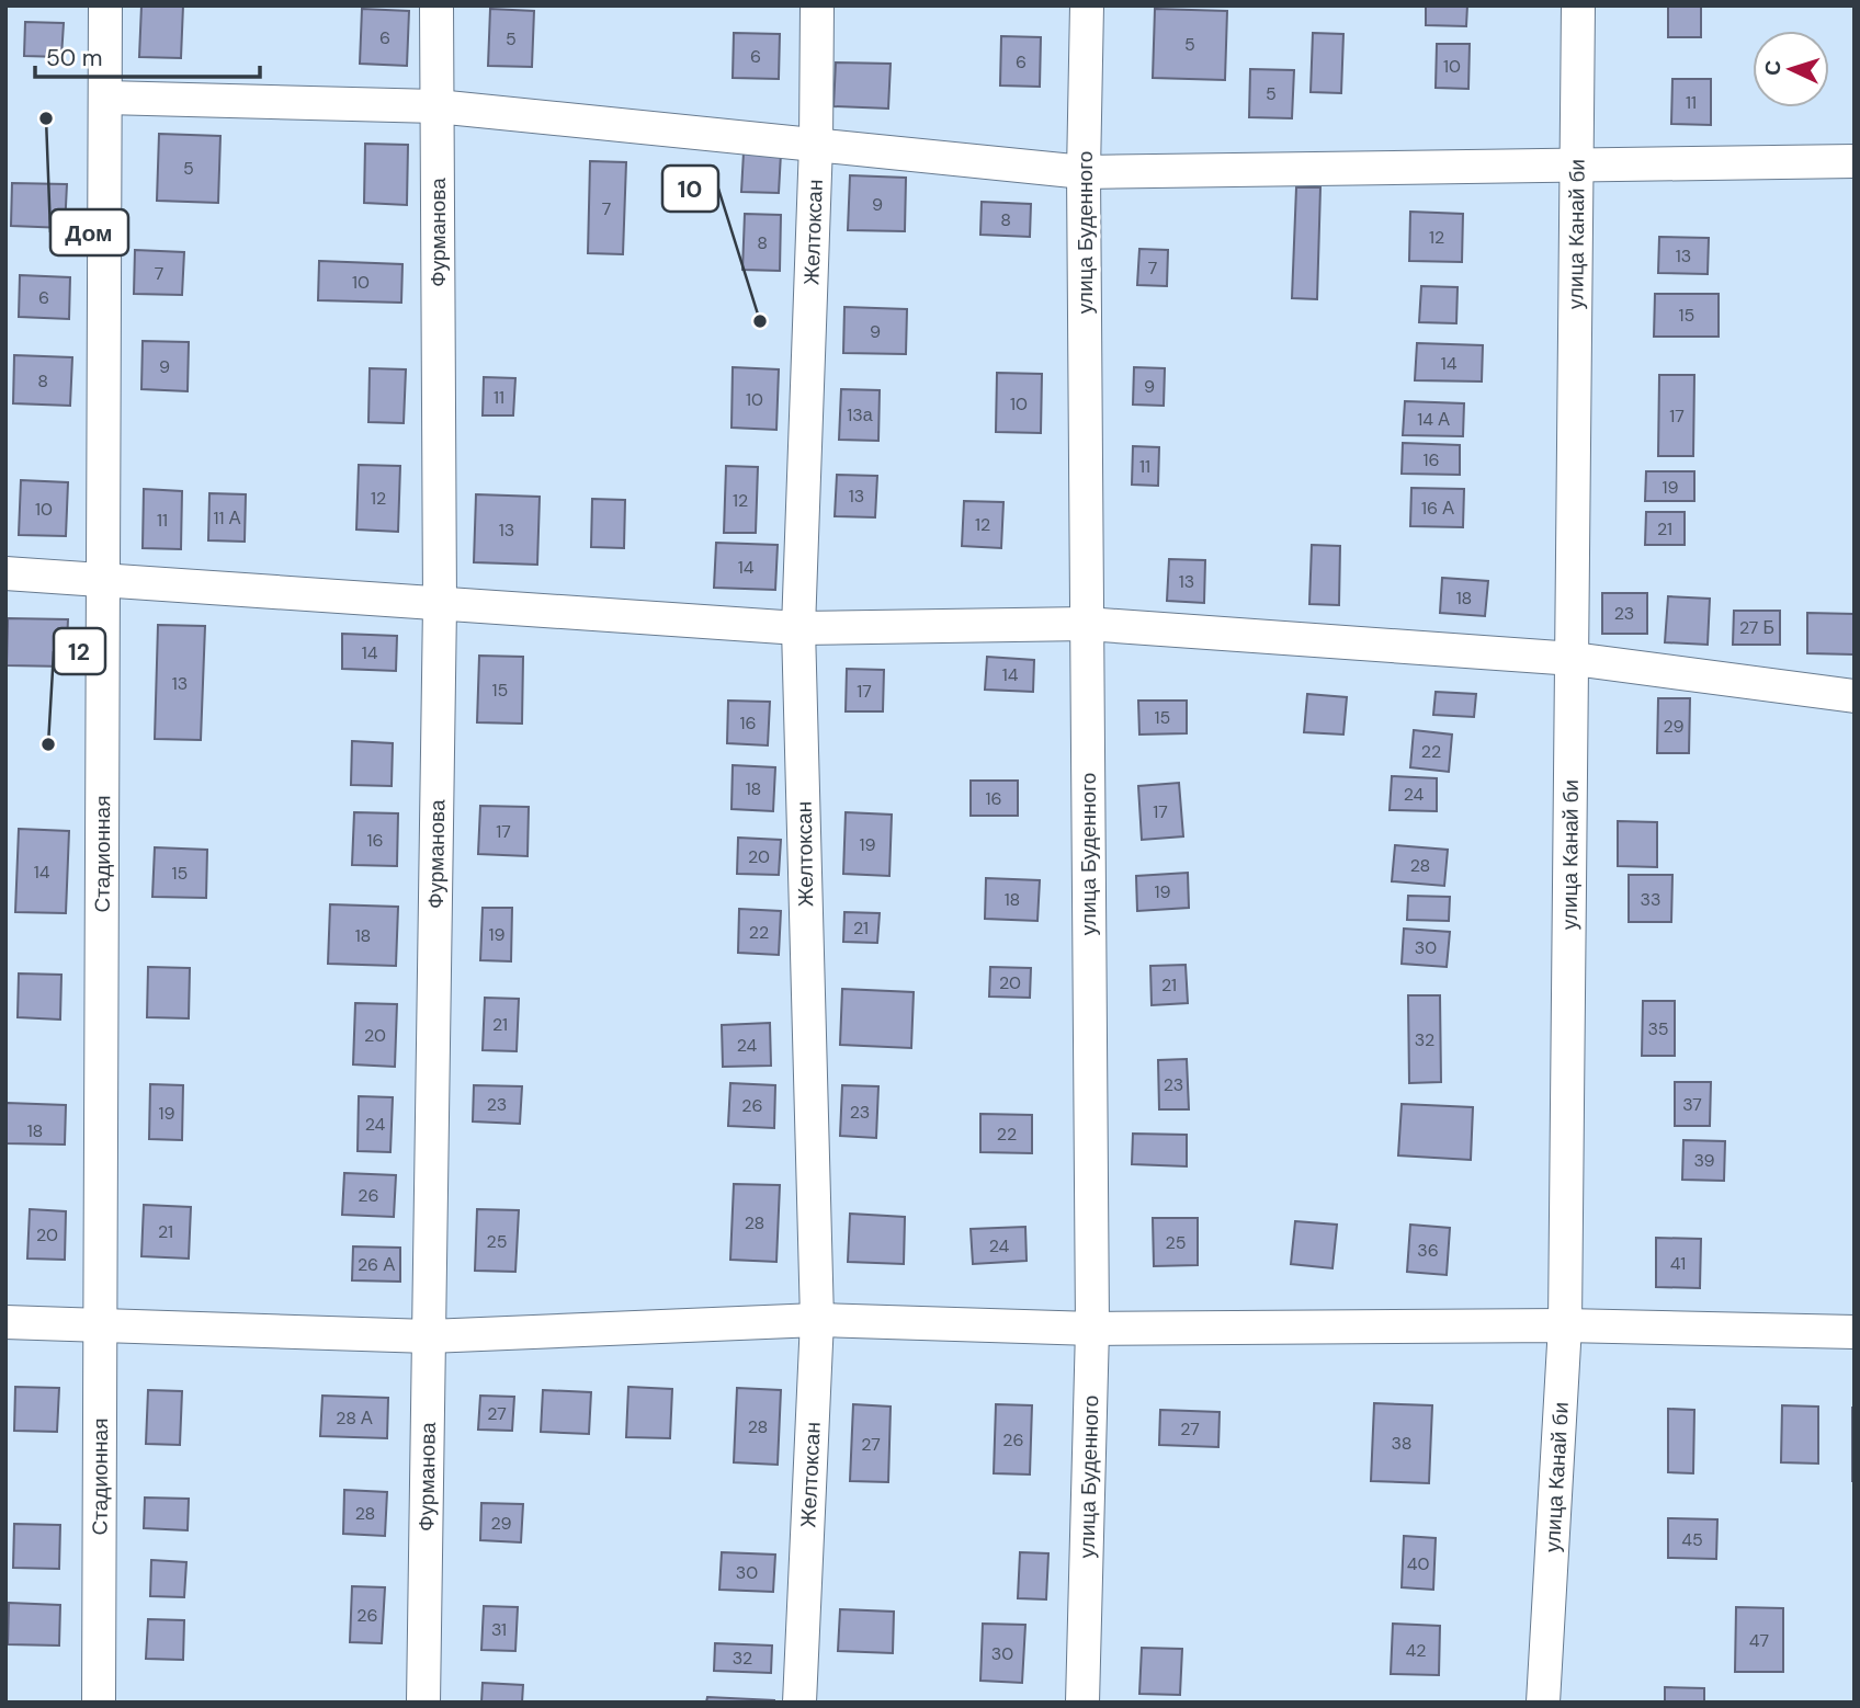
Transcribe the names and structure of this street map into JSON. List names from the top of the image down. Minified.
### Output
{"streets":{"street":["Фурманова","Желтоксан","улица Буденного","улица Канай би","Стадионная"]},"places":["Дом","10","12"],"house_numbers":["6","5","5","6","6","10","5","11","5","9","7","8","12","8","13","7","7","10","6","15","9","14","9","8","9","11","10","10","13а","17","14 А","16","11","19","13","12","12","16 А","10","11 А","11","12","21","13","14","13","18","23","27 Б","14","14","13","15","17","15","16","29","22","18","24","16","17","17","16","19","20","28","14","15","19","18","33","21","22","19","18","30","20","21","21","35","20","32","24","23","23","37","26","23","19","24","18","22","39","26","28","21","20","25","25","24","36","41","26 А","27","28 А","28","27","26","38","27","28","29","45","40","30","26","31","47","42","30","32"],"scale_bar":"50 m","north":"left"}
